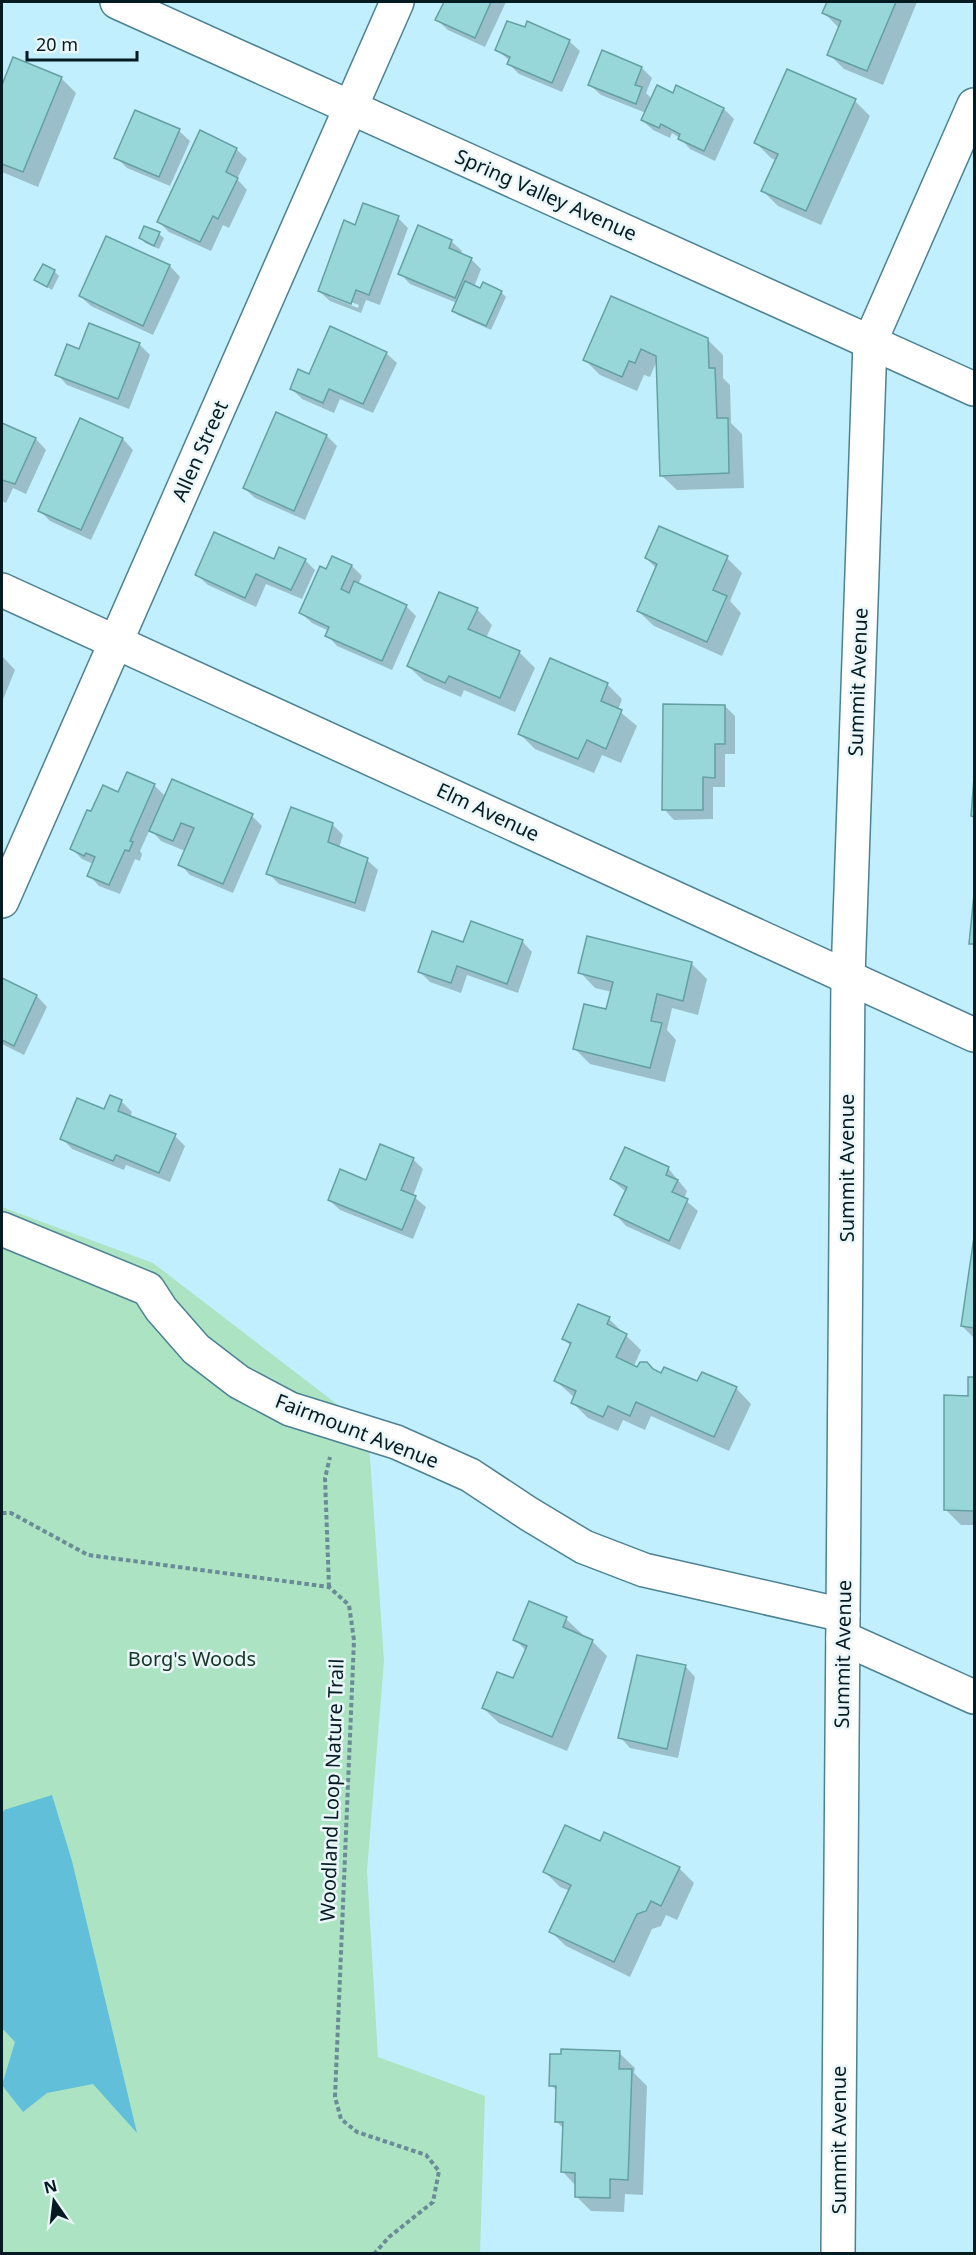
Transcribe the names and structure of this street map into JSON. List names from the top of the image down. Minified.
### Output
{"streets":{"street":["Spring Valley Avenue","Allen Street","Summit Avenue","Elm Avenue","Fairmount Avenue"],"path":["Woodland Loop Nature Trail"]},"crossings":[["Spring Valley Avenue","Allen Street"],["Spring Valley Avenue","Summit Avenue"],["Allen Street","Elm Avenue"],["Summit Avenue","Elm Avenue"],["Summit Avenue","Fairmount Avenue"]],"parks":["Borg's Woods"],"scale_bar":"20 m","north":"top"}
